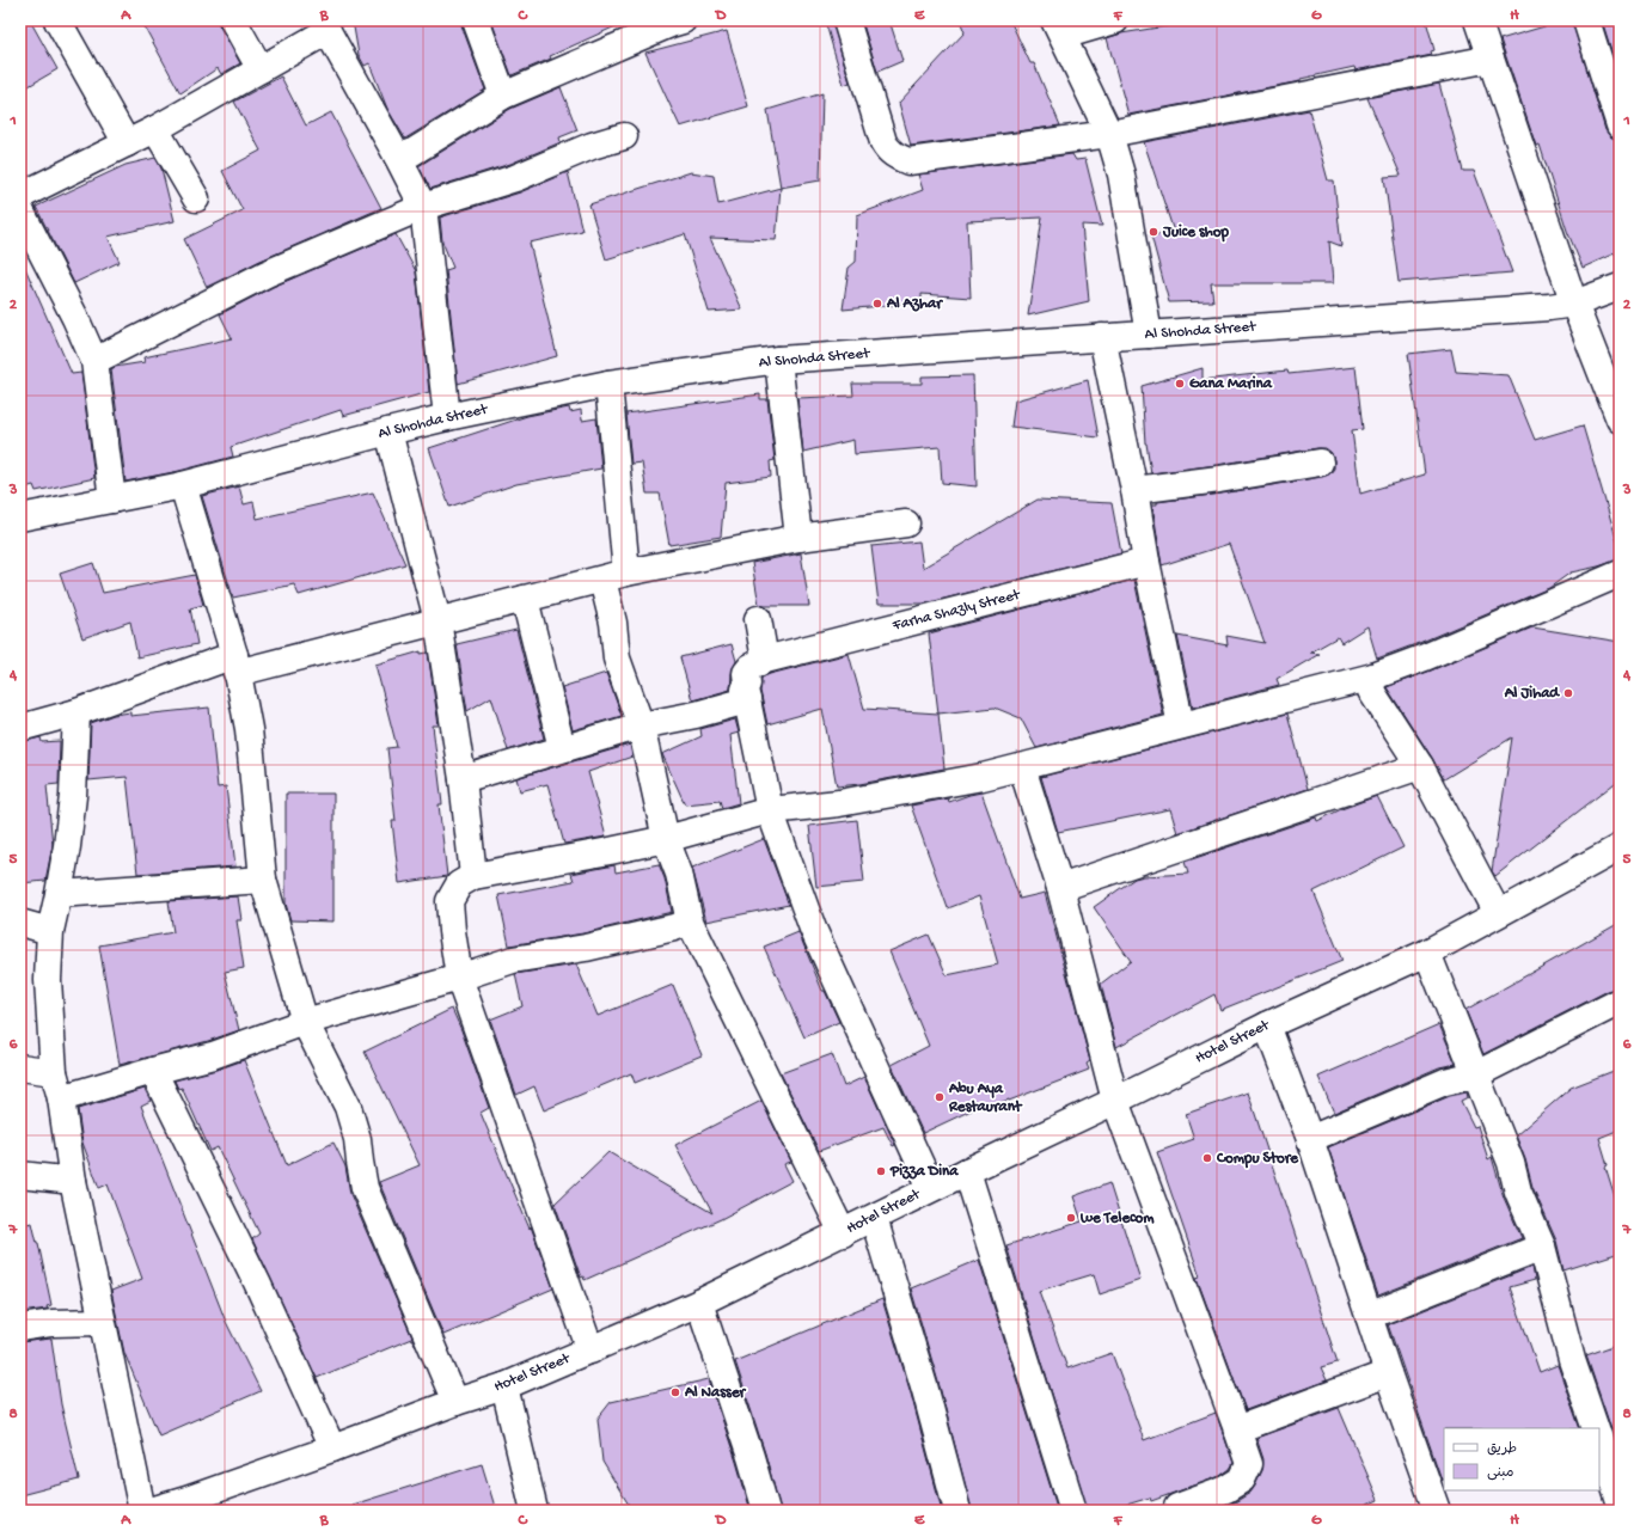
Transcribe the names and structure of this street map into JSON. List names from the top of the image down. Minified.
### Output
{"streets":{"street":["Al Shohda Street","Farha Shazly Street","Hotel Street"]},"places":["Juice shop","Al Azhar","Gana Marina","Al Jihad","Abu Aya Restaurant","Compu Store","Pizza Dina","we Telecom","Al Nasser"],"legend":["طريق","مبنى"],"grid":{"columns":["A","B","C","D","E","F","G","H"],"rows":["1","2","3","4","5","6","7","8"]}}
